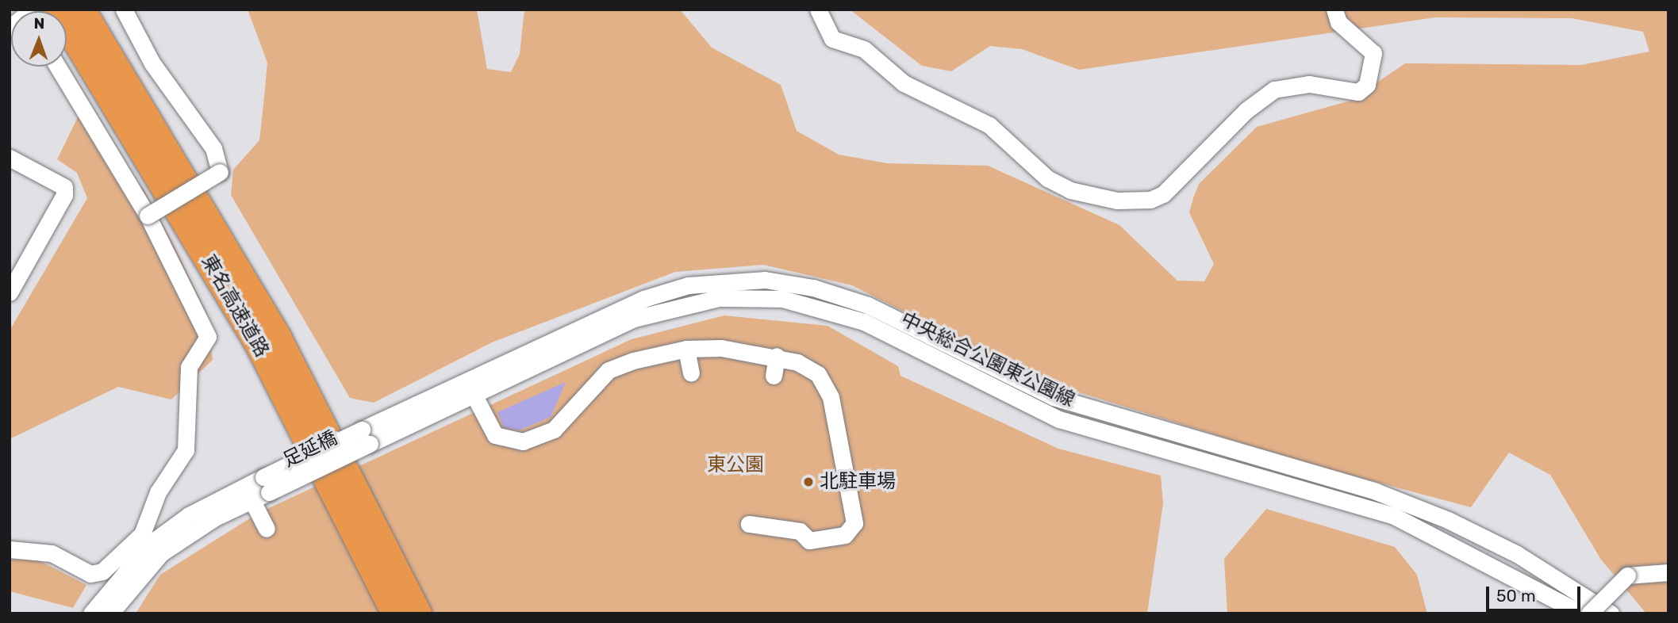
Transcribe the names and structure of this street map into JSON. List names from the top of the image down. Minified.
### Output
{"streets":{"highway":["東名高速道路"],"street":["中央総合公園東公園線","足延橋"]},"crossings":[["中央総合公園東公園線","足延橋"]],"parks":["東公園"],"places":["北駐車場"],"scale_bar":"50 m","north":"top"}
